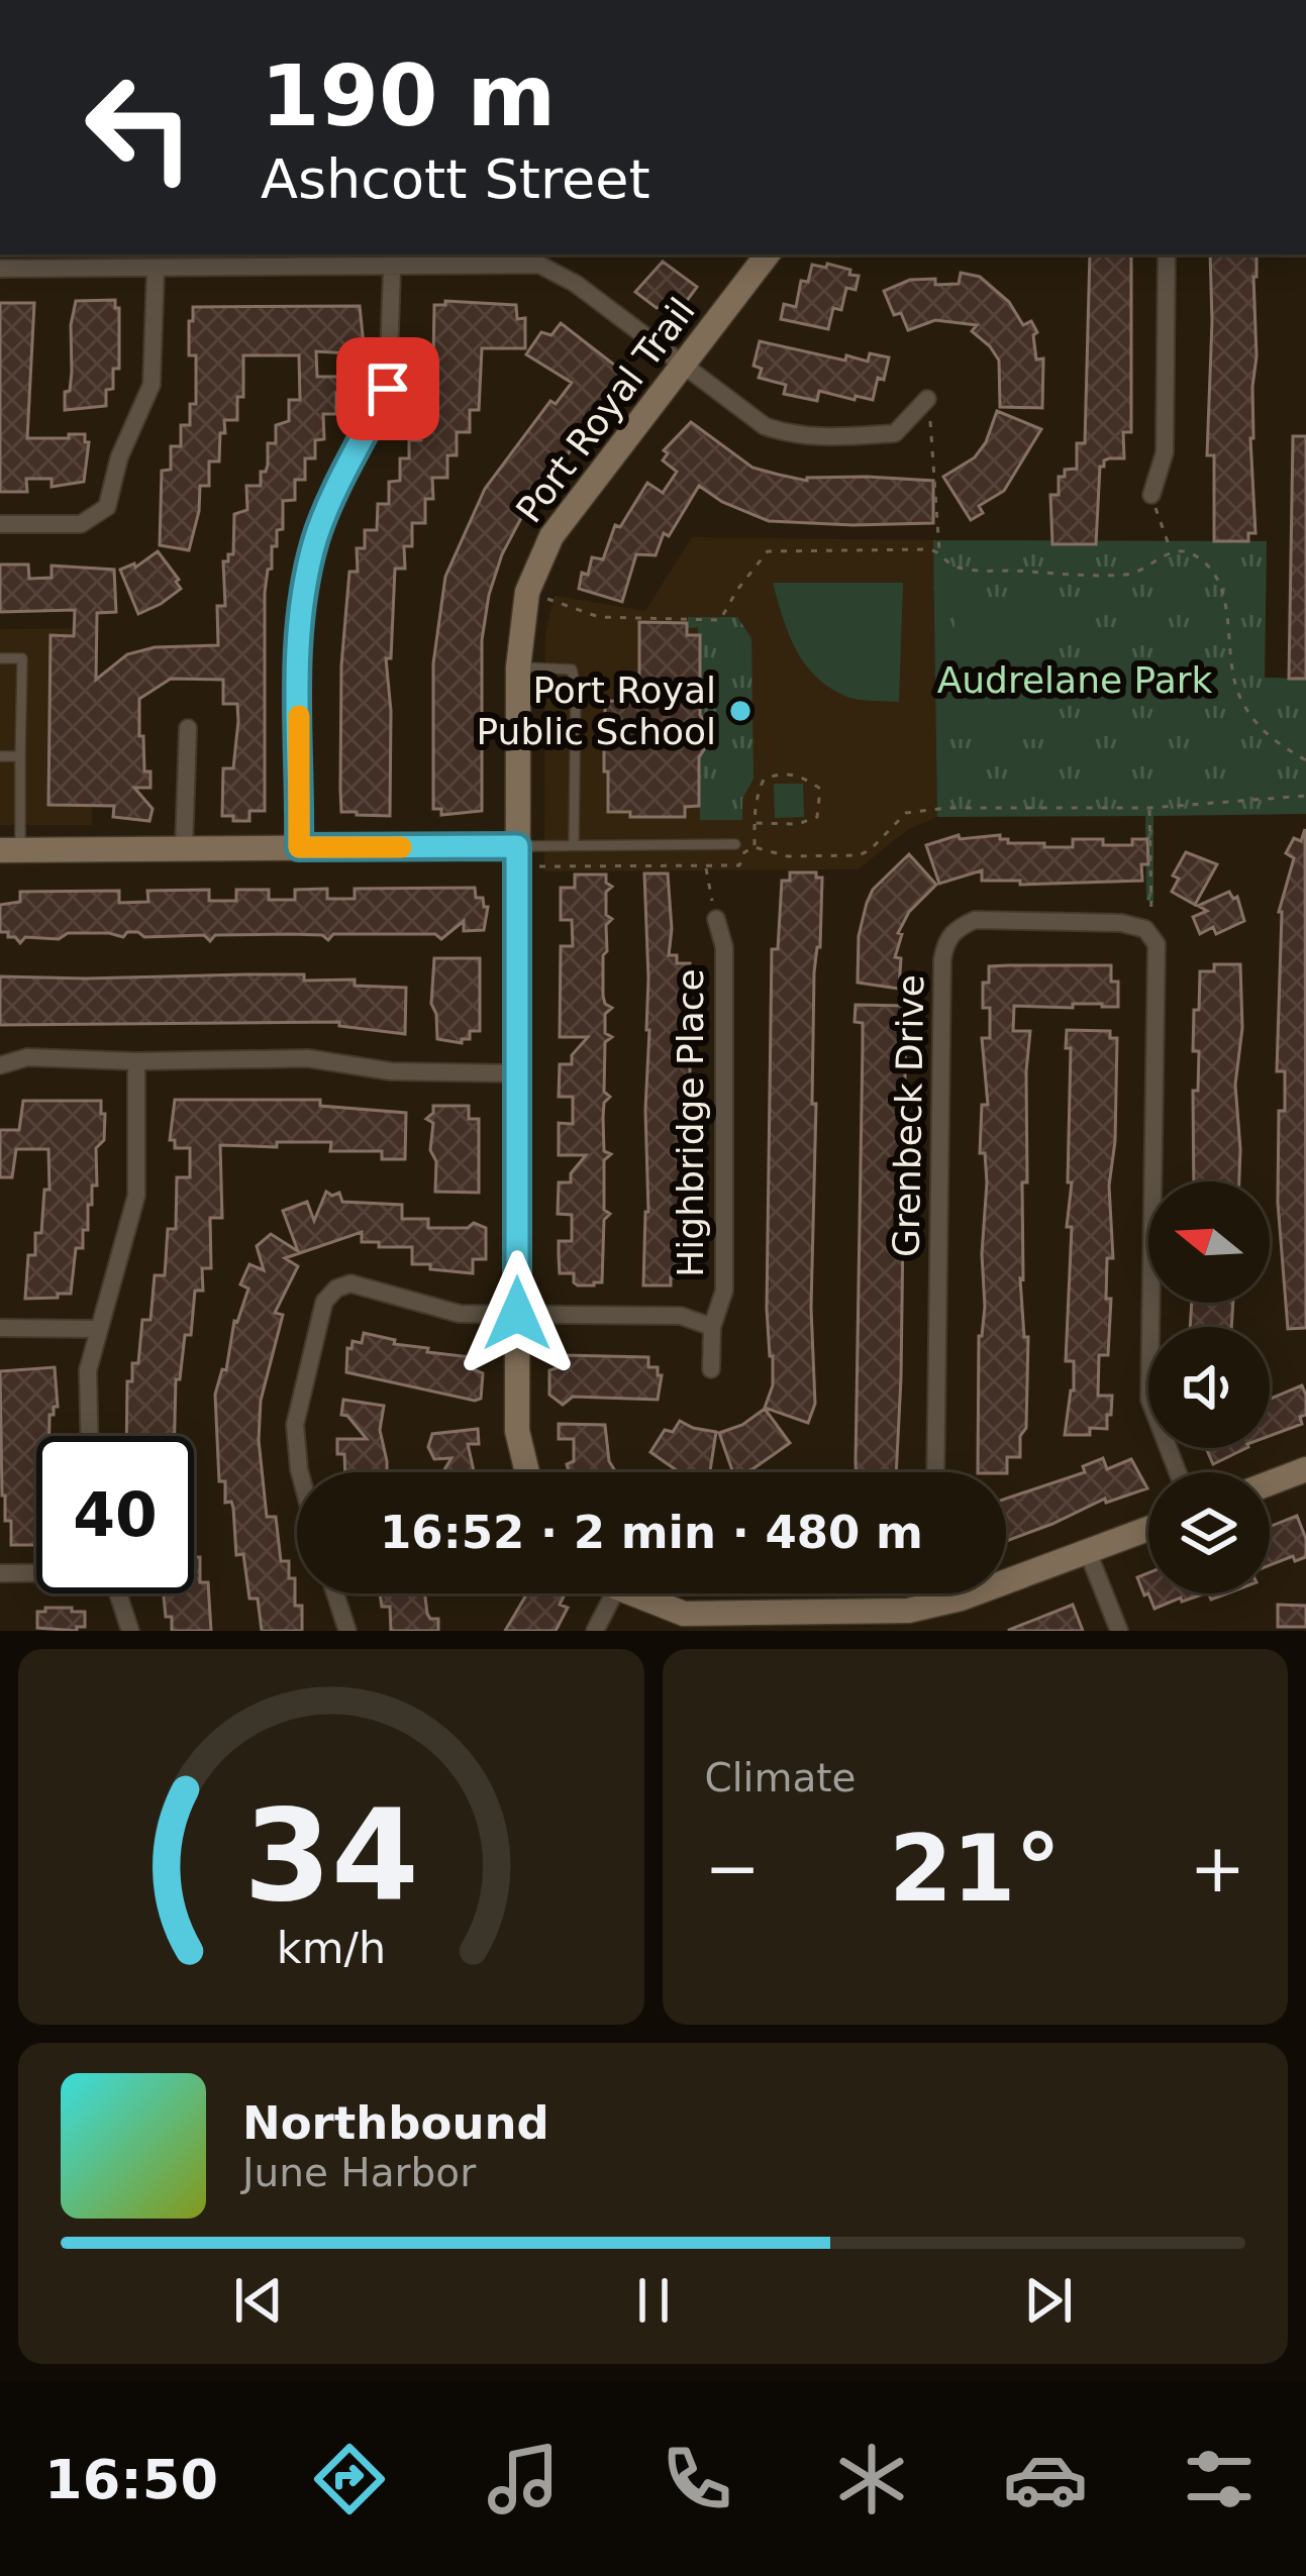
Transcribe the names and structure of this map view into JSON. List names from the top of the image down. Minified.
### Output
{"streets":{"street":["Port Royal Trail","Grenbeck Drive","Highbridge Place"]},"crossings":[["Port Royal Trail","Highbridge Place"]],"parks":["Audrelane Park"],"places":["Port Royal Public School"],"north":"left","page":{"turn":["190 m","Ashcott Street"],"limit":"40","trip":"16:52 · 2 min · 480 m","tile":"Climate","heat":["−","21°","+"],"song":["Northbound","June Harbor"],"tabs":"16:50","gauge":["34","km/h"]}}
